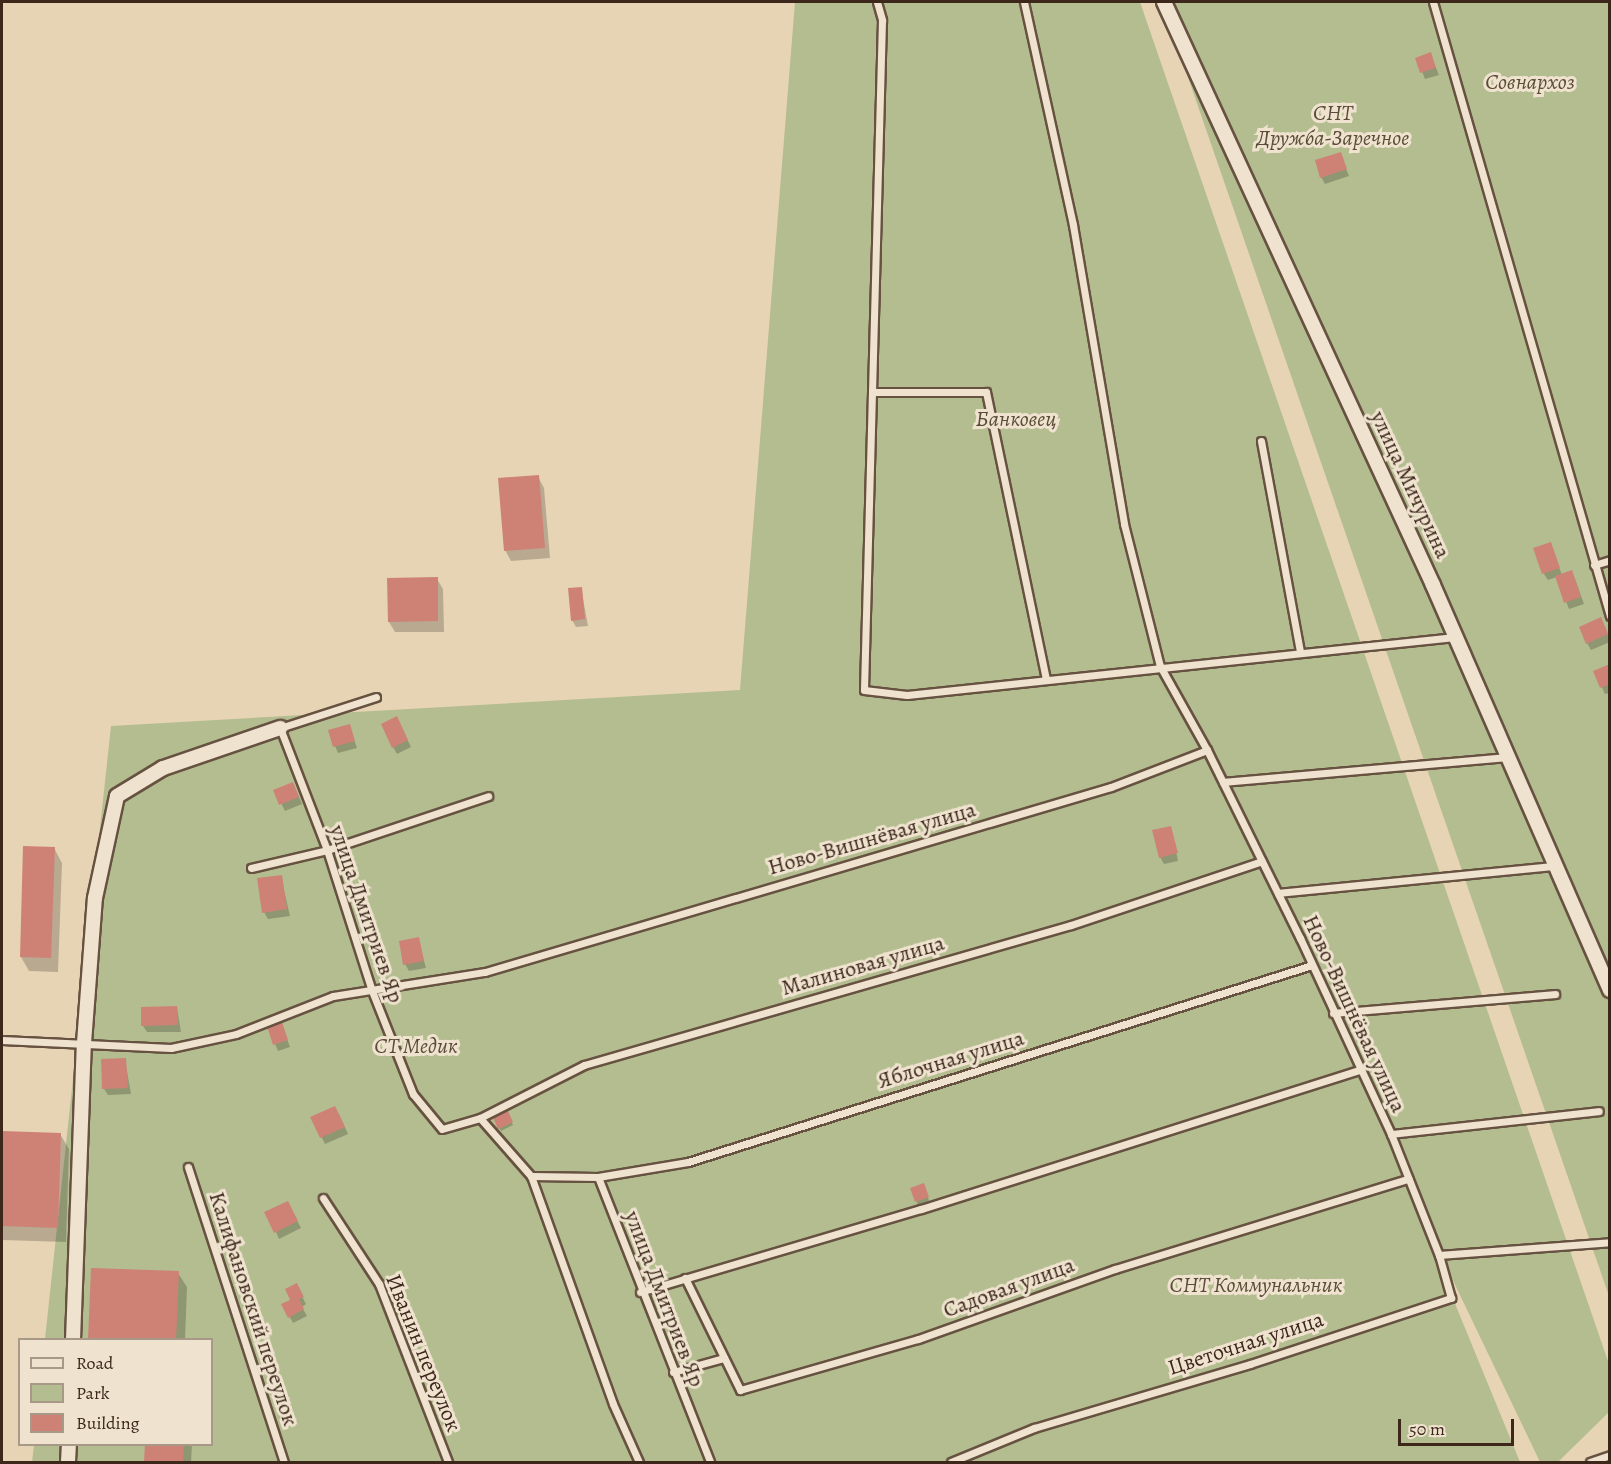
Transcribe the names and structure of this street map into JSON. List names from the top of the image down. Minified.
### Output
{"streets":{"street":["улица Мичурина"],"lane":["Ново-Вишнёвая улица","улица Дмитриев Яр","Малиновая улица","Яблочная улица","Садовая улица","Калифановский переулок","Цветочная улица","Иванин переулок"]},"crossings":[["Ново-Вишнёвая улица","улица Дмитриев Яр"],["Ново-Вишнёвая улица","Малиновая улица"],["Ново-Вишнёвая улица","Яблочная улица"],["Ново-Вишнёвая улица","Садовая улица"],["Ново-Вишнёвая улица","Цветочная улица"],["улица Дмитриев Яр","Малиновая улица"],["улица Дмитриев Яр","Яблочная улица"]],"parks":["Совнархоз","СНТ Дружба-Заречное","Банковец","СТ Медик","СНТ Коммунальник"],"legend":["Road","Park","Building"],"scale_bar":"50 m"}
